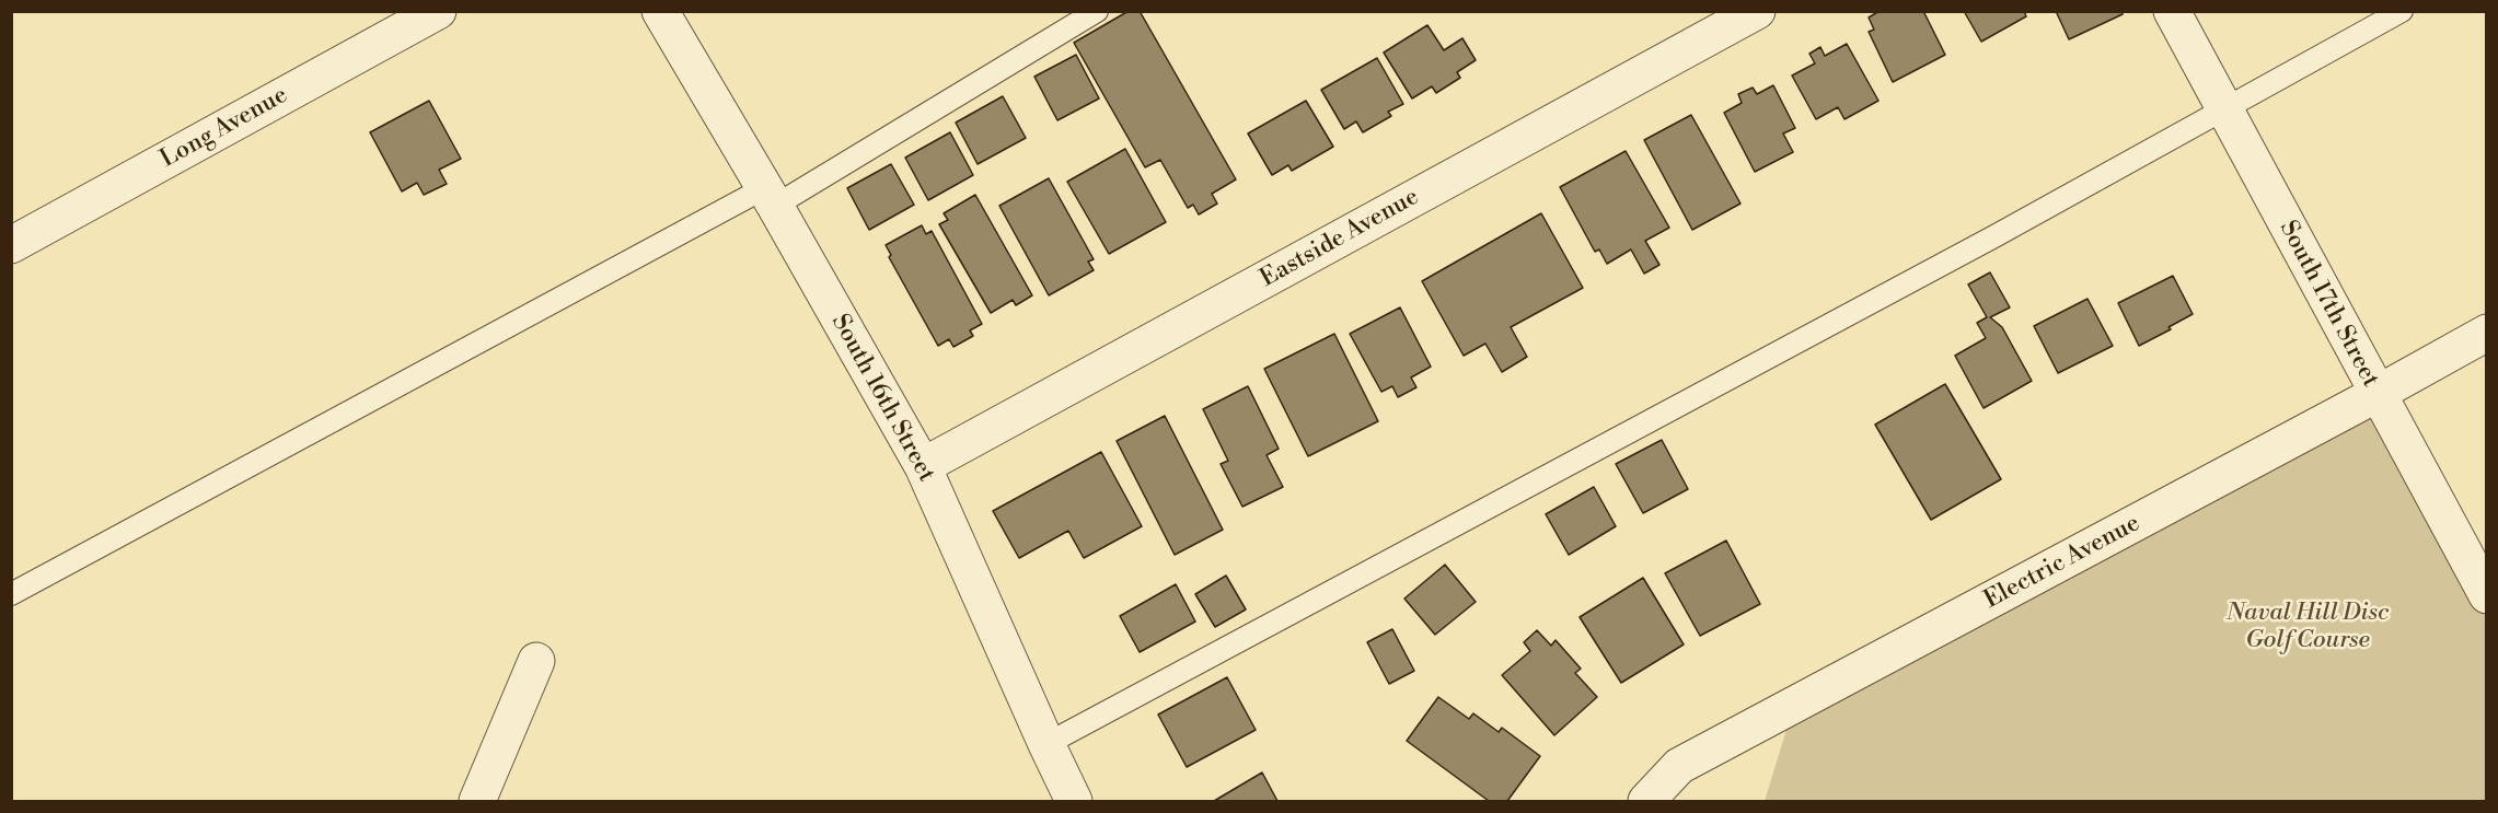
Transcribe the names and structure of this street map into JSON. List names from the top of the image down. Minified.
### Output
{"streets":{"street":["Long Avenue","Eastside Avenue","South 17th Street","South 16th Street","Electric Avenue"]},"crossings":[["Eastside Avenue","South 16th Street"],["South 17th Street","Electric Avenue"]],"parks":["Naval Hill Disc Golf Course"]}
